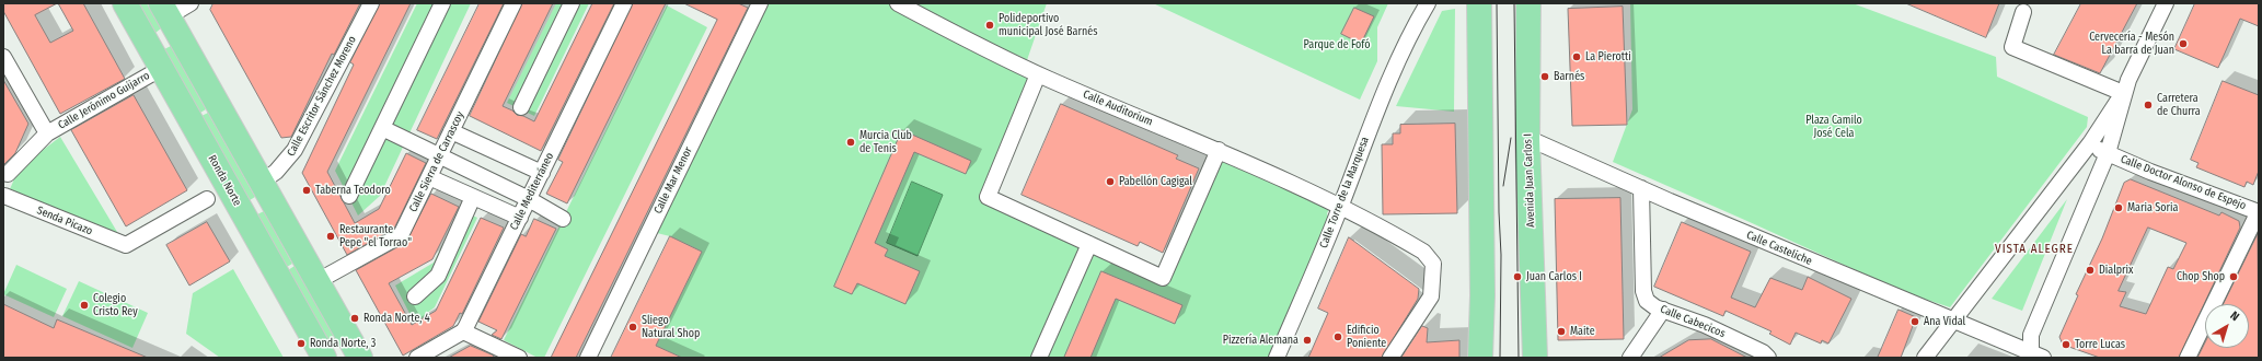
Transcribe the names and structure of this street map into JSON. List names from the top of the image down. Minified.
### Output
{"streets":{"main road":["Ronda Norte","Avenida Juan Carlos I"],"street":["Calle Escritor Sánchez Moreno","Calle Jerónimo Guijarro","Calle Auditorium","Calle Sierra de Carrascoy","Calle Mar Menor","Calle Doctor Alonso de Espejo","Calle Mediterráneo","Calle Torre de la Marquesa","Senda Picazo","Calle Casteliche","Calle Cabecicos"]},"crossings":[["Calle Jerónimo Guijarro","Ronda Norte"],["Calle Auditorium","Calle Torre de la Marquesa"],["Avenida Juan Carlos I","Calle Casteliche"],["Calle Casteliche","Calle Cabecicos"]],"districts":["VISTA ALEGRE"],"parks":["Parque de Fofó","Plaza Camilo José Cela"],"places":["Polideportivo municipal José Barnés","Cervecería - Mesón La barra de Juan","La Pierotti","Barnés","Carretera de Churra","Murcia Club de Tenis","Pabellón Cagigal","Taberna Teodoro","Maria Soria","Restaurante Pepe \"el Torrao\"","Dialprix","Juan Carlos I","Chop Shop","Colegio Cristo Rey","Ronda Norte, 4","Ana Vidal","Sliego Natural Shop","Maite","Edificio Poniente","Pizzería Alemana","Ronda Norte, 3","Torre Lucas"],"north":"top right"}
